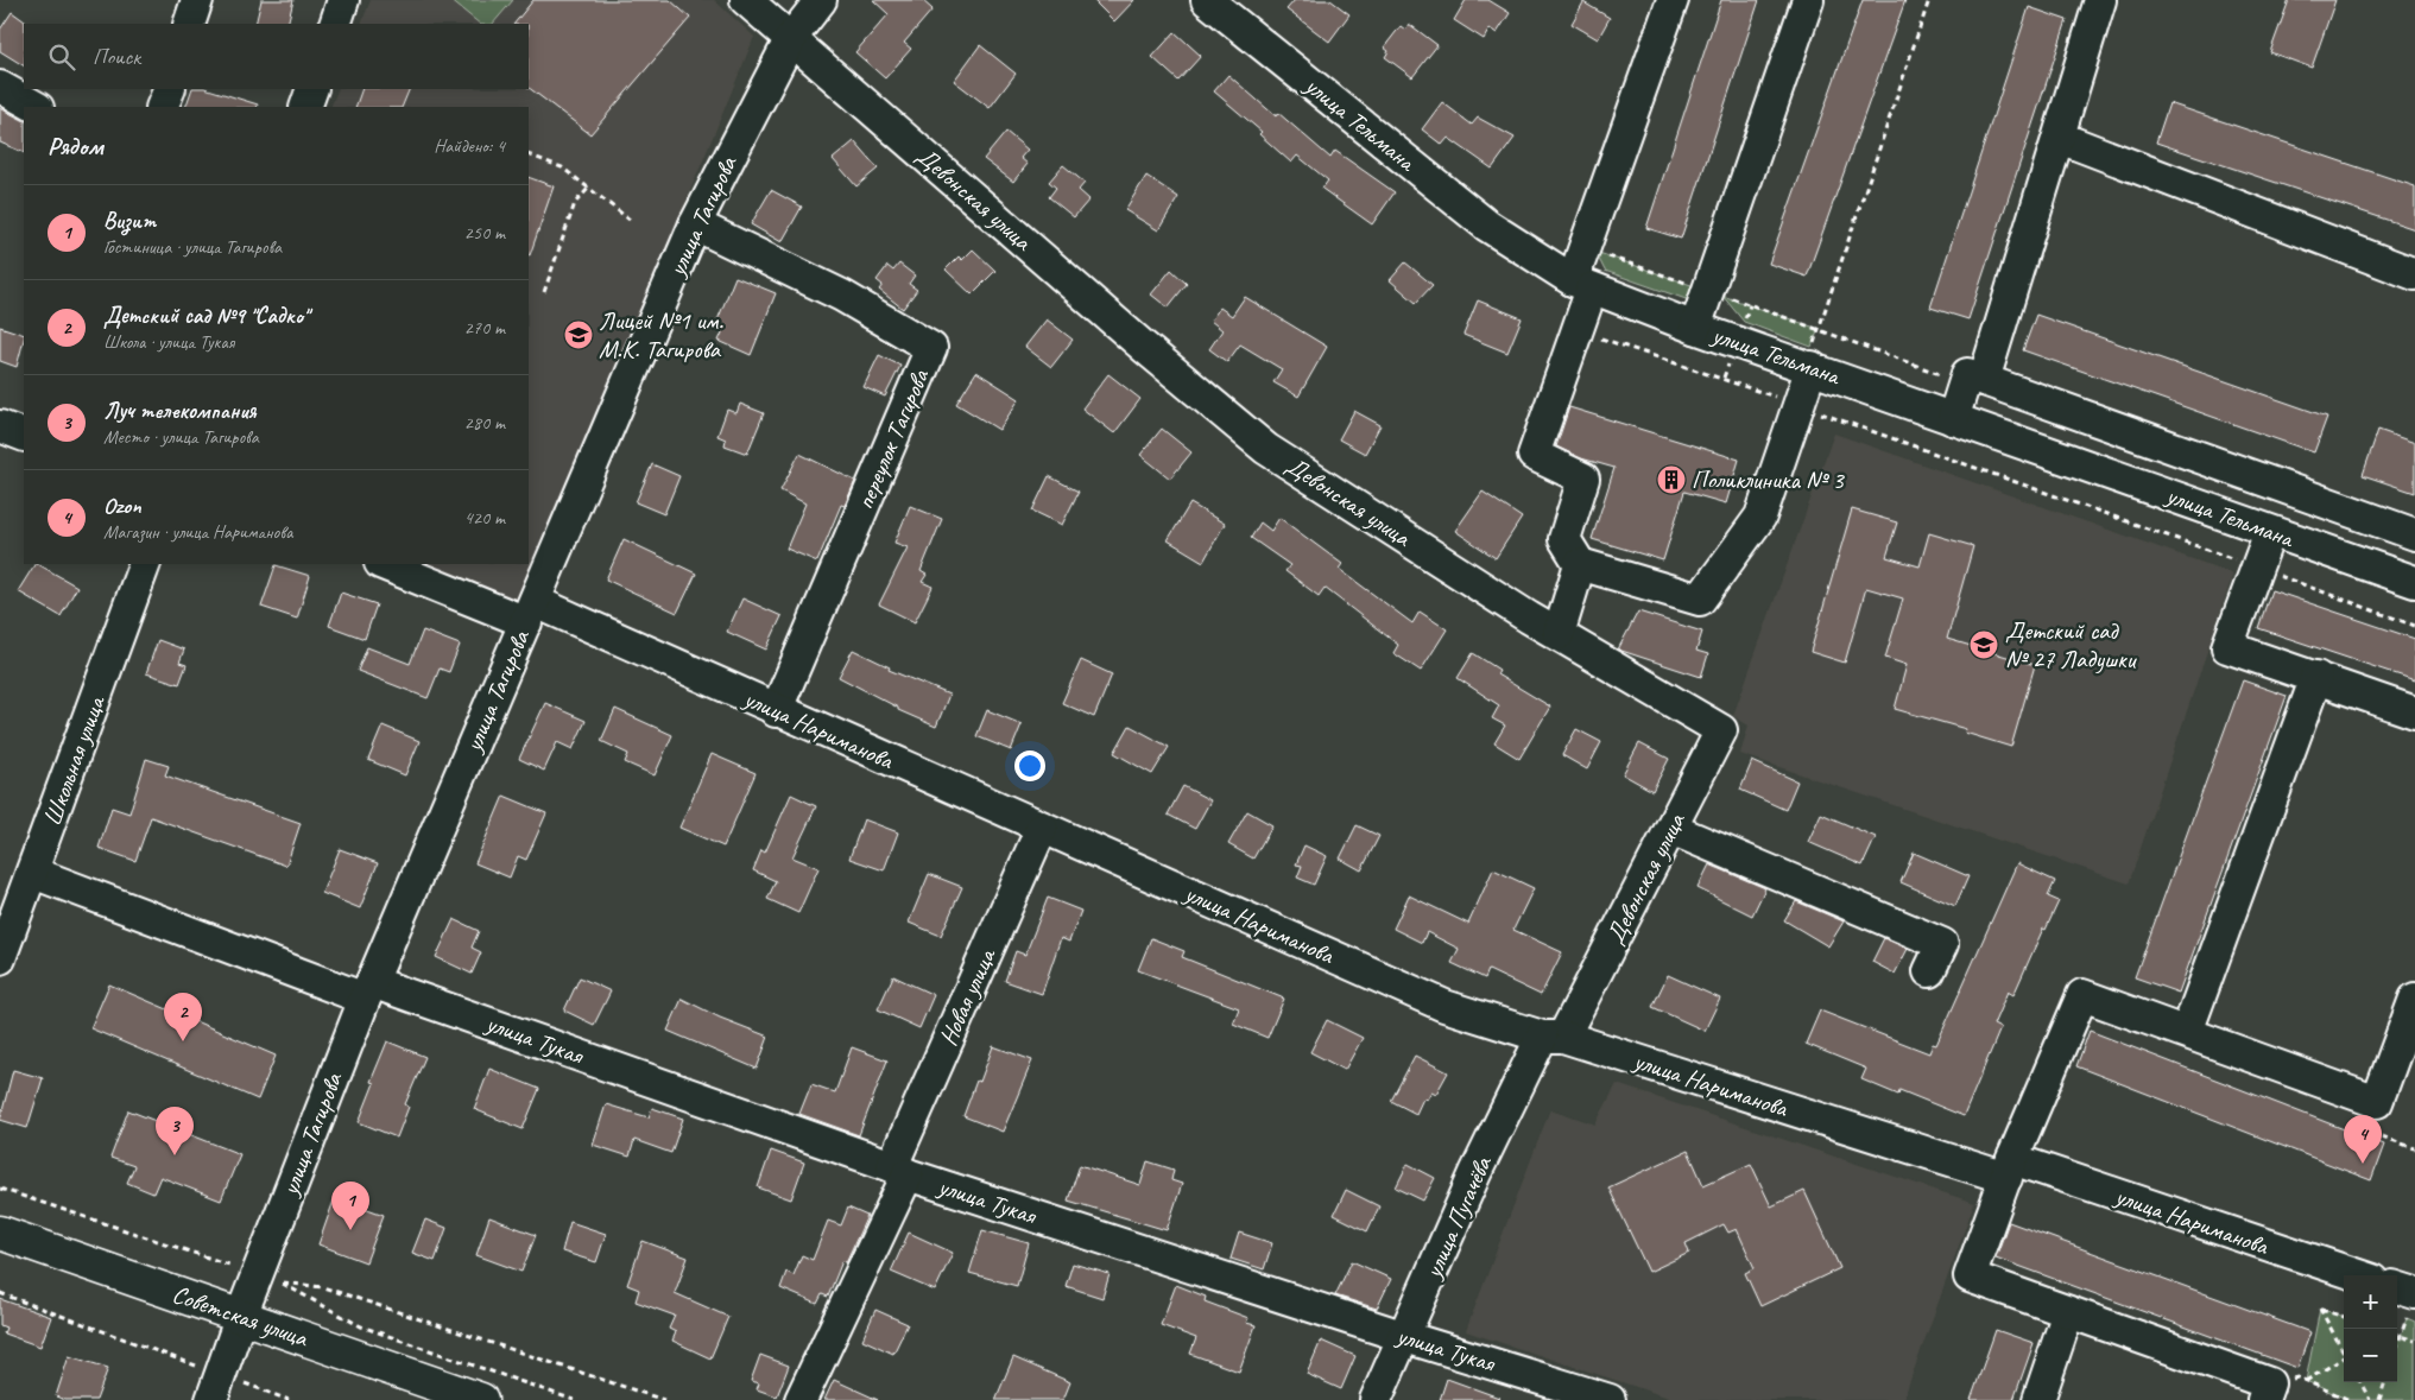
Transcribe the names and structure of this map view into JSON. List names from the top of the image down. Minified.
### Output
{"streets":{"main road":["Советская улица"],"street":["улица Тельмана","Девонская улица","улица Тагирова","переулок Тагирова","улица Нариманова","Школьная улица","Новая улица","улица Тукая","улица Пугачёва"]},"crossings":[["Девонская улица","улица Тагирова"],["Девонская улица","улица Нариманова"],["Девонская улица","улица Пугачёва"],["улица Тагирова","переулок Тагирова"],["улица Тагирова","улица Нариманова"],["улица Тагирова","улица Тукая"],["улица Тагирова","Советская улица"],["переулок Тагирова","улица Нариманова"],["улица Нариманова","Новая улица"],["улица Нариманова","улица Пугачёва"],["Школьная улица","улица Тукая"],["Новая улица","улица Тукая"],["улица Тукая","улица Пугачёва"]],"places":{"school or university":["Лицей №1 им. М.К. Тагирова","Детский сад № 27 Ладушки"],"building":["Поликлиника № 3"]},"page":{"search":"Поиск","heading":["Рядом","Найдено: 4"],"list":[{"mark":"1","name":"Визит","note":"Гостиница · улица Тагирова","value":"250 m"},{"mark":"2","name":"Детский сад №9 \"Садко\"","note":"Школа · улица Тукая","value":"270 m"},{"mark":"3","name":"Луч телекомпания","note":"Место · улица Тагирова","value":"280 m"},{"mark":"4","name":"Ozon","note":"Магазин · улица Нариманова","value":"420 m"}],"pins":["2","3","4","1"],"map_buttons":["+","−"]}}
